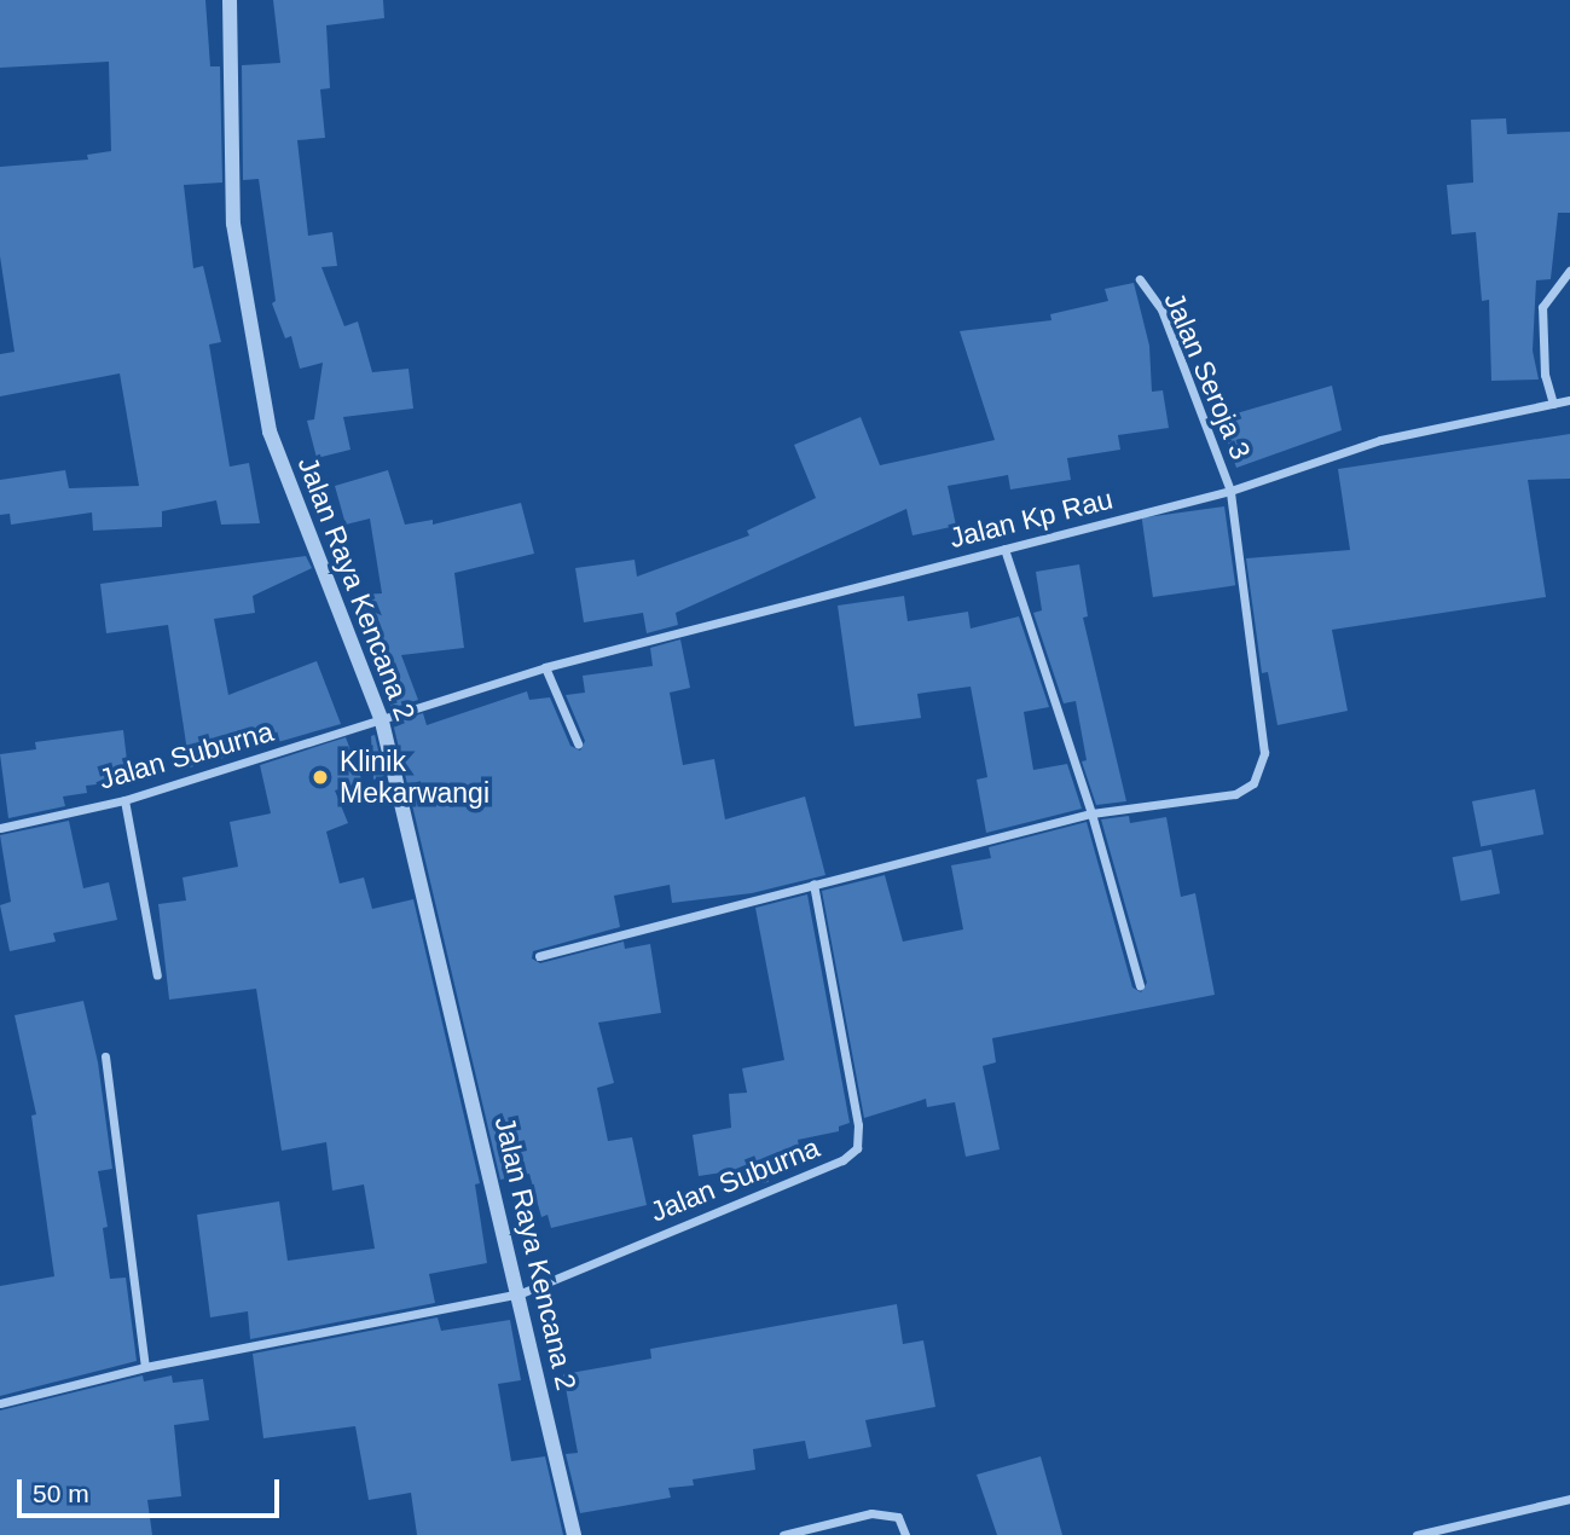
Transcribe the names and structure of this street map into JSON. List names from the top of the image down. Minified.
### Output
{"streets":{"street":["Jalan Seroja 3","Jalan Kp Rau","Jalan Raya Kencana 2","Jalan Suburna"]},"crossings":[["Jalan Seroja 3","Jalan Kp Rau"],["Jalan Seroja 3","Jalan Suburna"],["Jalan Kp Rau","Jalan Raya Kencana 2"],["Jalan Kp Rau","Jalan Suburna"],["Jalan Raya Kencana 2","Jalan Suburna"]],"places":["Klinik Mekarwangi"],"scale_bar":"50 m"}
